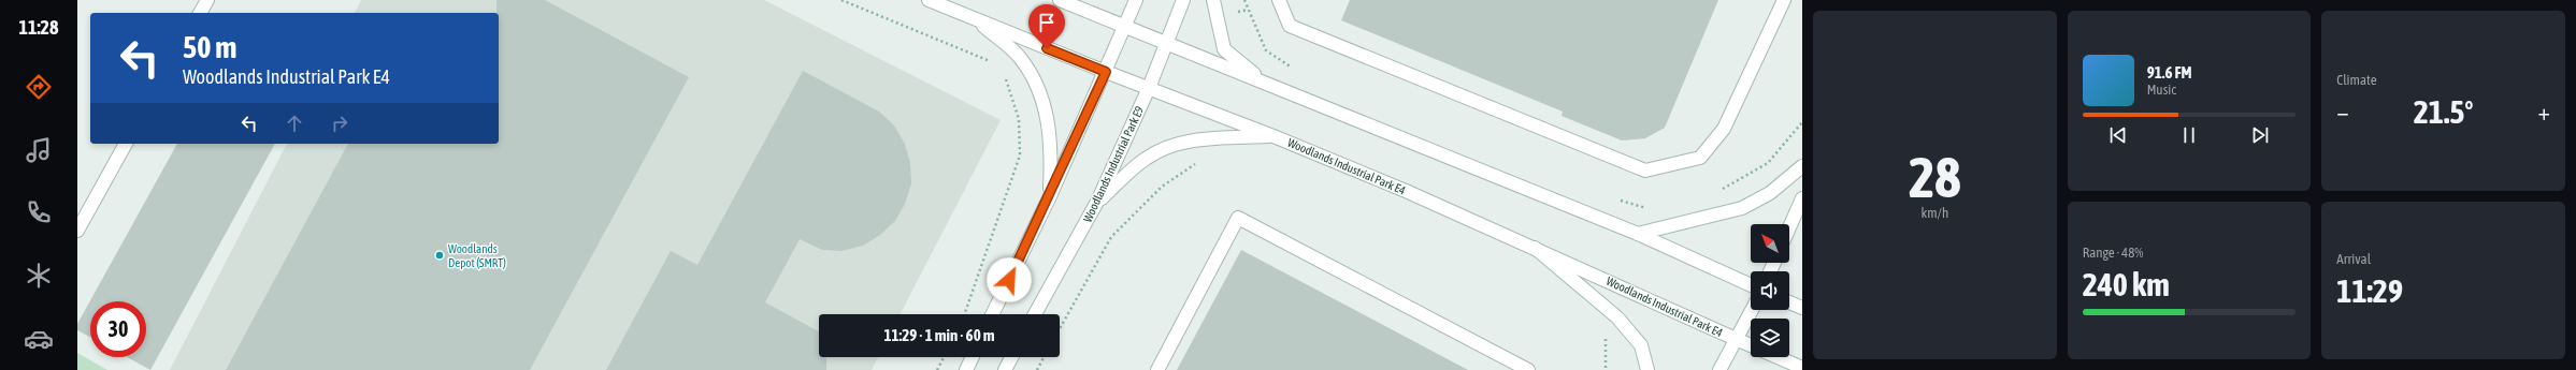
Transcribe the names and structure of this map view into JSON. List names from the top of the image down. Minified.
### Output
{"streets":{"street":["Woodlands Industrial Park E9","Woodlands Industrial Park E4"]},"crossings":[["Woodlands Industrial Park E9","Woodlands Industrial Park E4"]],"places":["Woodlands Depot (SMRT)"],"north":"top left","page":{"tabs":"11:28","tile":[["28","km/h"],"Climate",["Range · 48%","240 km"],["Arrival","11:29"]],"turn":["50 m","Woodlands Industrial Park E4"],"song":["91.6 FM","Music"],"heat":["−","21.5°","+"],"limit":"30","trip":"11:29 · 1 min · 60 m"}}
